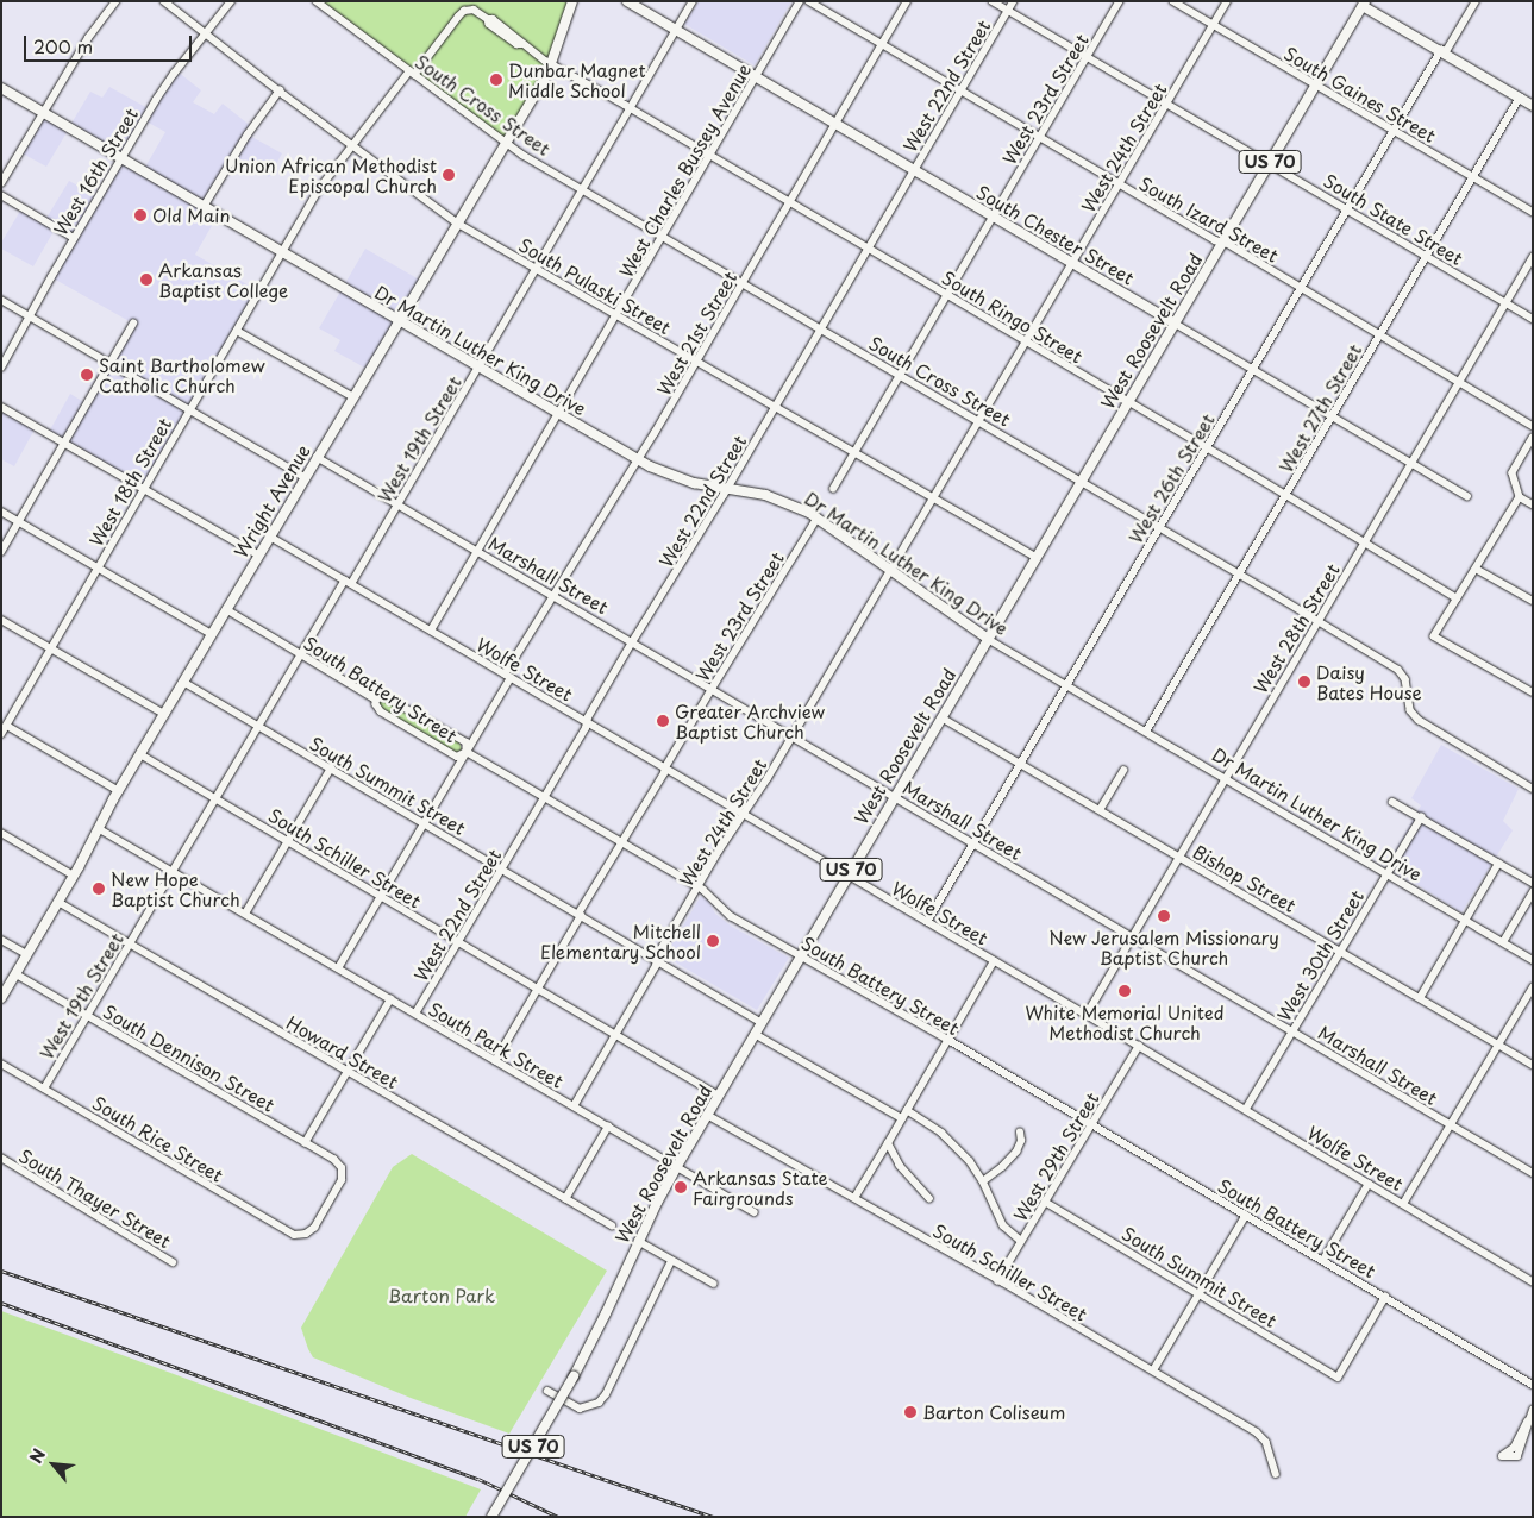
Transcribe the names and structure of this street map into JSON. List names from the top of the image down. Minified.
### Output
{"streets":{"main road":["US 70","South Chester Street","West Roosevelt Road","Dr Martin Luther King Drive","Wright Avenue"],"street":["West 22nd Street","South Gaines Street","West 23rd Street","South Cross Street","West 24th Street","West Charles Bussey Avenue","West 16th Street","South Izard Street","South State Street","South Pulaski Street","South Ringo Street","West 21st Street","West 27th Street","West 19th Street","West 26th Street","West 18th Street","Marshall Street","West 28th Street","Wolfe Street","South Battery Street","South Summit Street","South Schiller Street","Bishop Street","West 30th Street","South Park Street","Howard Street","South Dennison Street","South Rice Street","West 29th Street","South Thayer Street"]},"crossings":[["West 22nd Street","South Cross Street"],["West 22nd Street","South Izard Street"],["West 22nd Street","South State Street"],["West 22nd Street","South Chester Street"],["West 22nd Street","South Pulaski Street"],["West 22nd Street","South Ringo Street"],["West 22nd Street","Dr Martin Luther King Drive"],["West 22nd Street","Marshall Street"],["West 22nd Street","Wolfe Street"],["West 22nd Street","South Battery Street"],["West 22nd Street","South Summit Street"],["West 22nd Street","South Schiller Street"],["West 22nd Street","South Park Street"],["South Gaines Street","West 24th Street"],["South Gaines Street","West Roosevelt Road"],["South Gaines Street","West 27th Street"],["South Gaines Street","West 26th Street"],["West 23rd Street","South Cross Street"],["West 23rd Street","South Izard Street"],["West 23rd Street","South State Street"],["West 23rd Street","South Chester Street"],["West 23rd Street","South Pulaski Street"],["West 23rd Street","South Ringo Street"],["West 23rd Street","Dr Martin Luther King Drive"],["West 23rd Street","Marshall Street"],["West 23rd Street","Wolfe Street"],["West 23rd Street","South Battery Street"],["West 23rd Street","South Summit Street"],["West 23rd Street","South Schiller Street"],["West 23rd Street","South Park Street"],["South Cross Street","West 24th Street"],["South Cross Street","West Charles Bussey Avenue"],["South Cross Street","West Roosevelt Road"],["South Cross Street","West 21st Street"],["South Cross Street","West 27th Street"],["South Cross Street","West 19th Street"],["South Cross Street","West 26th Street"],["South Cross Street","West 18th Street"],["South Cross Street","Wright Avenue"],["South Cross Street","West 28th Street"],["West 24th Street","South Izard Street"],["West 24th Street","South State Street"],["West 24th Street","South Chester Street"],["West 24th Street","South Pulaski Street"],["West 24th Street","South Ringo Street"],["West 24th Street","Dr Martin Luther King Drive"],["West 24th Street","Marshall Street"],["West 24th Street","Wolfe Street"],["West 24th Street","South Battery Street"],["West 24th Street","South Summit Street"],["West 24th Street","South Schiller Street"],["West 24th Street","South Park Street"],["West Charles Bussey Avenue","South Chester Street"],["West Charles Bussey Avenue","South Pulaski Street"],["West Charles Bussey Avenue","South Ringo Street"],["West Charles Bussey Avenue","Dr Martin Luther King Drive"],["West Charles Bussey Avenue","Marshall Street"],["West Charles Bussey Avenue","Wolfe Street"],["West 16th Street","South Pulaski Street"],["West 16th Street","Dr Martin Luther King Drive"],["South Izard Street","West Roosevelt Road"],["South Izard Street","West 21st Street"],["South Izard Street","West 27th Street"],["South Izard Street","West 26th Street"],["South Izard Street","West 28th Street"],["South State Street","West Roosevelt Road"],["South State Street","West 27th Street"],["South State Street","West 26th Street"],["South State Street","West 28th Street"],["South Chester Street","West Roosevelt Road"],["South Chester Street","West 21st Street"],["South Chester Street","West 27th Street"],["South Chester Street","West 19th Street"],["South Chester Street","West 26th Street"],["South Chester Street","West 28th Street"],["South Pulaski Street","West Roosevelt Road"],["South Pulaski Street","West 21st Street"],["South Pulaski Street","West 19th Street"],["South Pulaski Street","West 18th Street"],["South Pulaski Street","Wright Avenue"],["South Ringo Street","West Roosevelt Road"],["South Ringo Street","West 21st Street"],["South Ringo Street","West 27th Street"],["South Ringo Street","West 19th Street"],["South Ringo Street","West 26th Street"],["South Ringo Street","West 18th Street"],["South Ringo Street","Wright Avenue"],["South Ringo Street","West 28th Street"],["West Roosevelt Road","Dr Martin Luther King Drive"],["West Roosevelt Road","Marshall Street"],["West Roosevelt Road","Wolfe Street"],["West Roosevelt Road","South Battery Street"],["West Roosevelt Road","South Summit Street"],["West Roosevelt Road","South Schiller Street"],["West Roosevelt Road","Bishop Street"],["West Roosevelt Road","South Park Street"],["West 21st Street","Dr Martin Luther King Drive"],["West 21st Street","Marshall Street"],["West 21st Street","Wolfe Street"],["West 21st Street","South Battery Street"],["West 21st Street","South Summit Street"],["West 21st Street","South Schiller Street"],["West 21st Street","South Park Street"],["Dr Martin Luther King Drive","West 27th Street"],["Dr Martin Luther King Drive","West 19th Street"],["Dr Martin Luther King Drive","West 26th Street"],["Dr Martin Luther King Drive","West 18th Street"],["Dr Martin Luther King Drive","Wright Avenue"],["Dr Martin Luther King Drive","West 28th Street"],["Dr Martin Luther King Drive","West 30th Street"],["West 19th Street","Marshall Street"],["West 19th Street","Wolfe Street"],["West 19th Street","South Battery Street"],["West 19th Street","South Summit Street"],["West 19th Street","South Schiller Street"],["West 19th Street","South Park Street"],["West 19th Street","Howard Street"],["West 19th Street","South Dennison Street"],["West 19th Street","South Rice Street"],["West 26th Street","Marshall Street"],["West 26th Street","Wolfe Street"],["West 26th Street","Bishop Street"],["Wright Avenue","Marshall Street"],["Wright Avenue","Wolfe Street"],["Wright Avenue","South Battery Street"],["Wright Avenue","South Summit Street"],["Wright Avenue","South Schiller Street"],["Wright Avenue","South Park Street"],["Wright Avenue","Howard Street"],["Wright Avenue","South Dennison Street"],["Marshall Street","West 28th Street"],["Marshall Street","West 30th Street"],["West 28th Street","Wolfe Street"],["West 28th Street","Bishop Street"],["Wolfe Street","West 30th Street"],["Wolfe Street","West 29th Street"],["South Battery Street","South Summit Street"],["South Battery Street","West 29th Street"],["South Summit Street","West 29th Street"],["South Schiller Street","West 29th Street"],["Bishop Street","West 30th Street"],["South Dennison Street","South Rice Street"]],"parks":["Barton Park"],"places":["Dunbar Magnet Middle School","Union African Methodist Episcopal Church","Old Main","Arkansas Baptist College","Saint Bartholomew Catholic Church","Daisy Bates House","Greater Archview Baptist Church","New Hope Baptist Church","New Jerusalem Missionary Baptist Church","Mitchell Elementary School","White Memorial United Methodist Church","Arkansas State Fairgrounds","Barton Coliseum"],"scale_bar":"200 m","north":"top left"}
